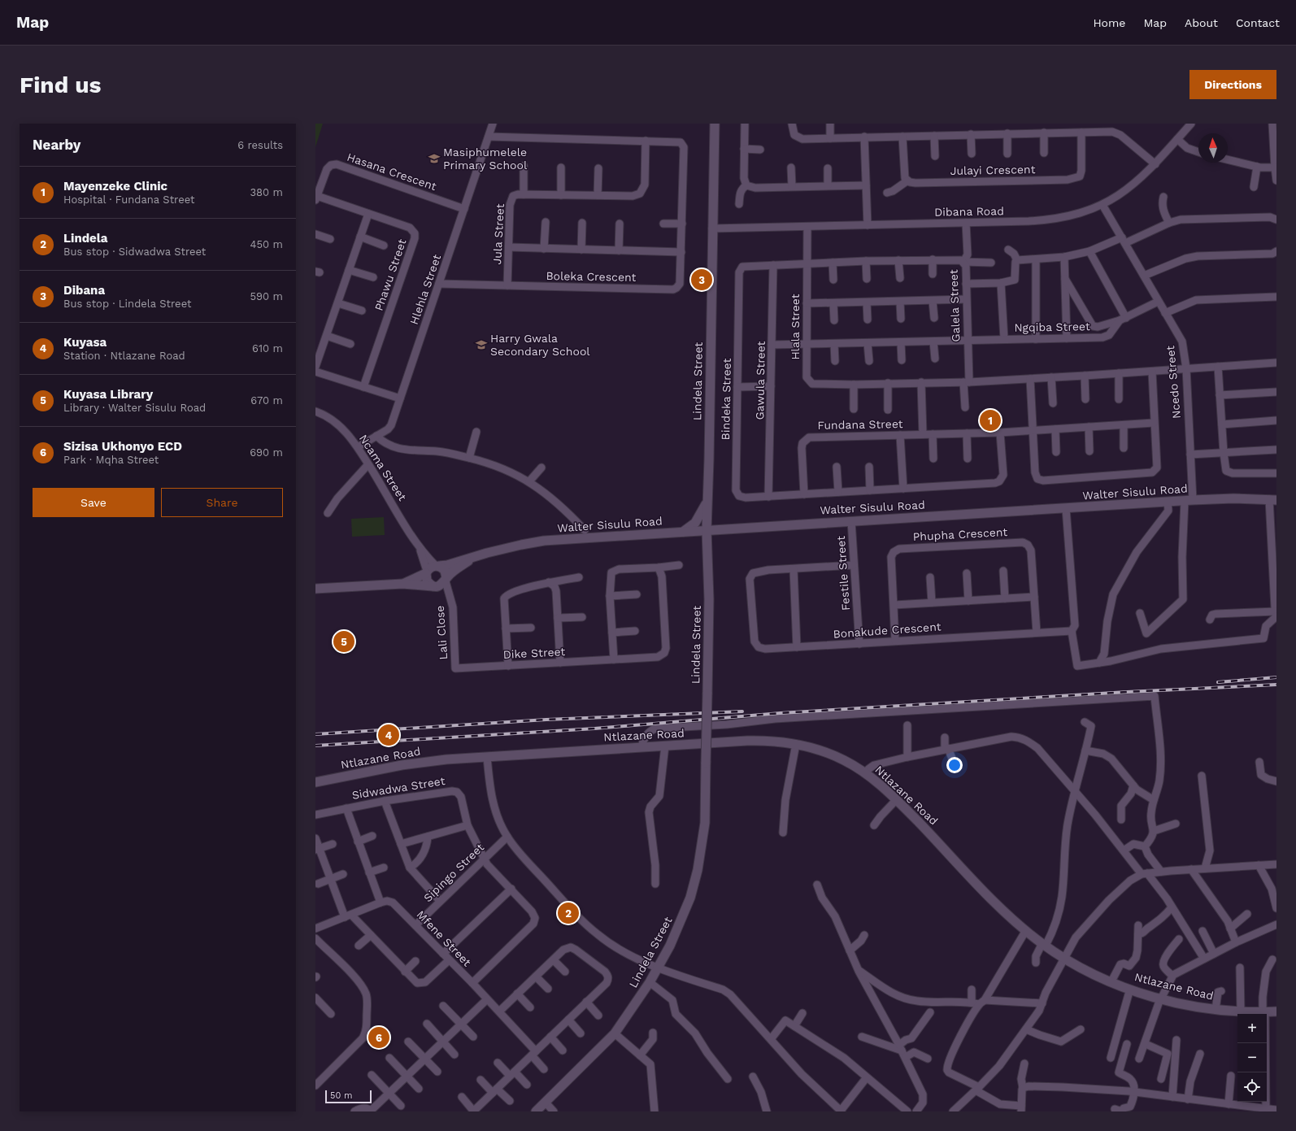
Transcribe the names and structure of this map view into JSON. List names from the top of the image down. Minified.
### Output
{"streets":{"street":["Julayi Crescent","Hasana Crescent","Dibana Road","Jula Street","Phawu Street","Boleka Crescent","Hlehla Street","Galela Street","Hlala Street","Ngqiba Street","Gawula Street","Lindela Street","Ncedo Street","Bindeka Street","Fundana Street","Ncama Street","Walter Sisulu Road","Phupha Crescent","Festile Street","Bonakude Crescent","Lali Close","Dike Street","Ntlazane Road","Sidwadwa Street","Sipingo Street","Mfene Street"]},"crossings":[["Hasana Crescent","Phawu Street"],["Hasana Crescent","Hlehla Street"],["Dibana Road","Hlala Street"],["Dibana Road","Lindela Street"],["Dibana Road","Ncedo Street"],["Jula Street","Boleka Crescent"],["Boleka Crescent","Hlehla Street"],["Hlehla Street","Ncama Street"],["Galela Street","Hlala Street"],["Galela Street","Ngqiba Street"],["Galela Street","Bindeka Street"],["Hlala Street","Ngqiba Street"],["Hlala Street","Ncedo Street"],["Hlala Street","Bindeka Street"],["Ngqiba Street","Gawula Street"],["Ngqiba Street","Ncedo Street"],["Gawula Street","Bindeka Street"],["Lindela Street","Walter Sisulu Road"],["Ncedo Street","Walter Sisulu Road"],["Bindeka Street","Fundana Street"],["Ncama Street","Walter Sisulu Road"],["Ncama Street","Lali Close"],["Walter Sisulu Road","Festile Street"],["Walter Sisulu Road","Lali Close"],["Phupha Crescent","Bonakude Crescent"],["Festile Street","Bonakude Crescent"],["Lali Close","Dike Street"],["Sidwadwa Street","Sipingo Street"],["Sidwadwa Street","Mfene Street"],["Sipingo Street","Mfene Street"]],"places":{"school or university":["Masiphumelele Primary School","Harry Gwala Secondary School"]},"scale_bar":"50 m","north":"top","page":{"header":"Map","nav":["Home","Map","About","Contact"],"buttons":["Directions",["Save","Share"]],"title":"Find us","heading":["Nearby","6 results"],"list":[{"mark":"1","name":"Mayenzeke Clinic","note":"Hospital · Fundana Street","value":"380 m"},{"mark":"2","name":"Lindela","note":"Bus stop · Sidwadwa Street","value":"450 m"},{"mark":"3","name":"Dibana","note":"Bus stop · Lindela Street","value":"590 m"},{"mark":"4","name":"Kuyasa","note":"Station · Ntlazane Road","value":"610 m"},{"mark":"5","name":"Kuyasa Library","note":"Library · Walter Sisulu Road","value":"670 m"},{"mark":"6","name":"Sizisa Ukhonyo ECD","note":"Park · Mqha Street","value":"690 m"}],"pins":["3","1","5","4","2","6"],"map_buttons":["+","−"],"scale":"50 m"}}
